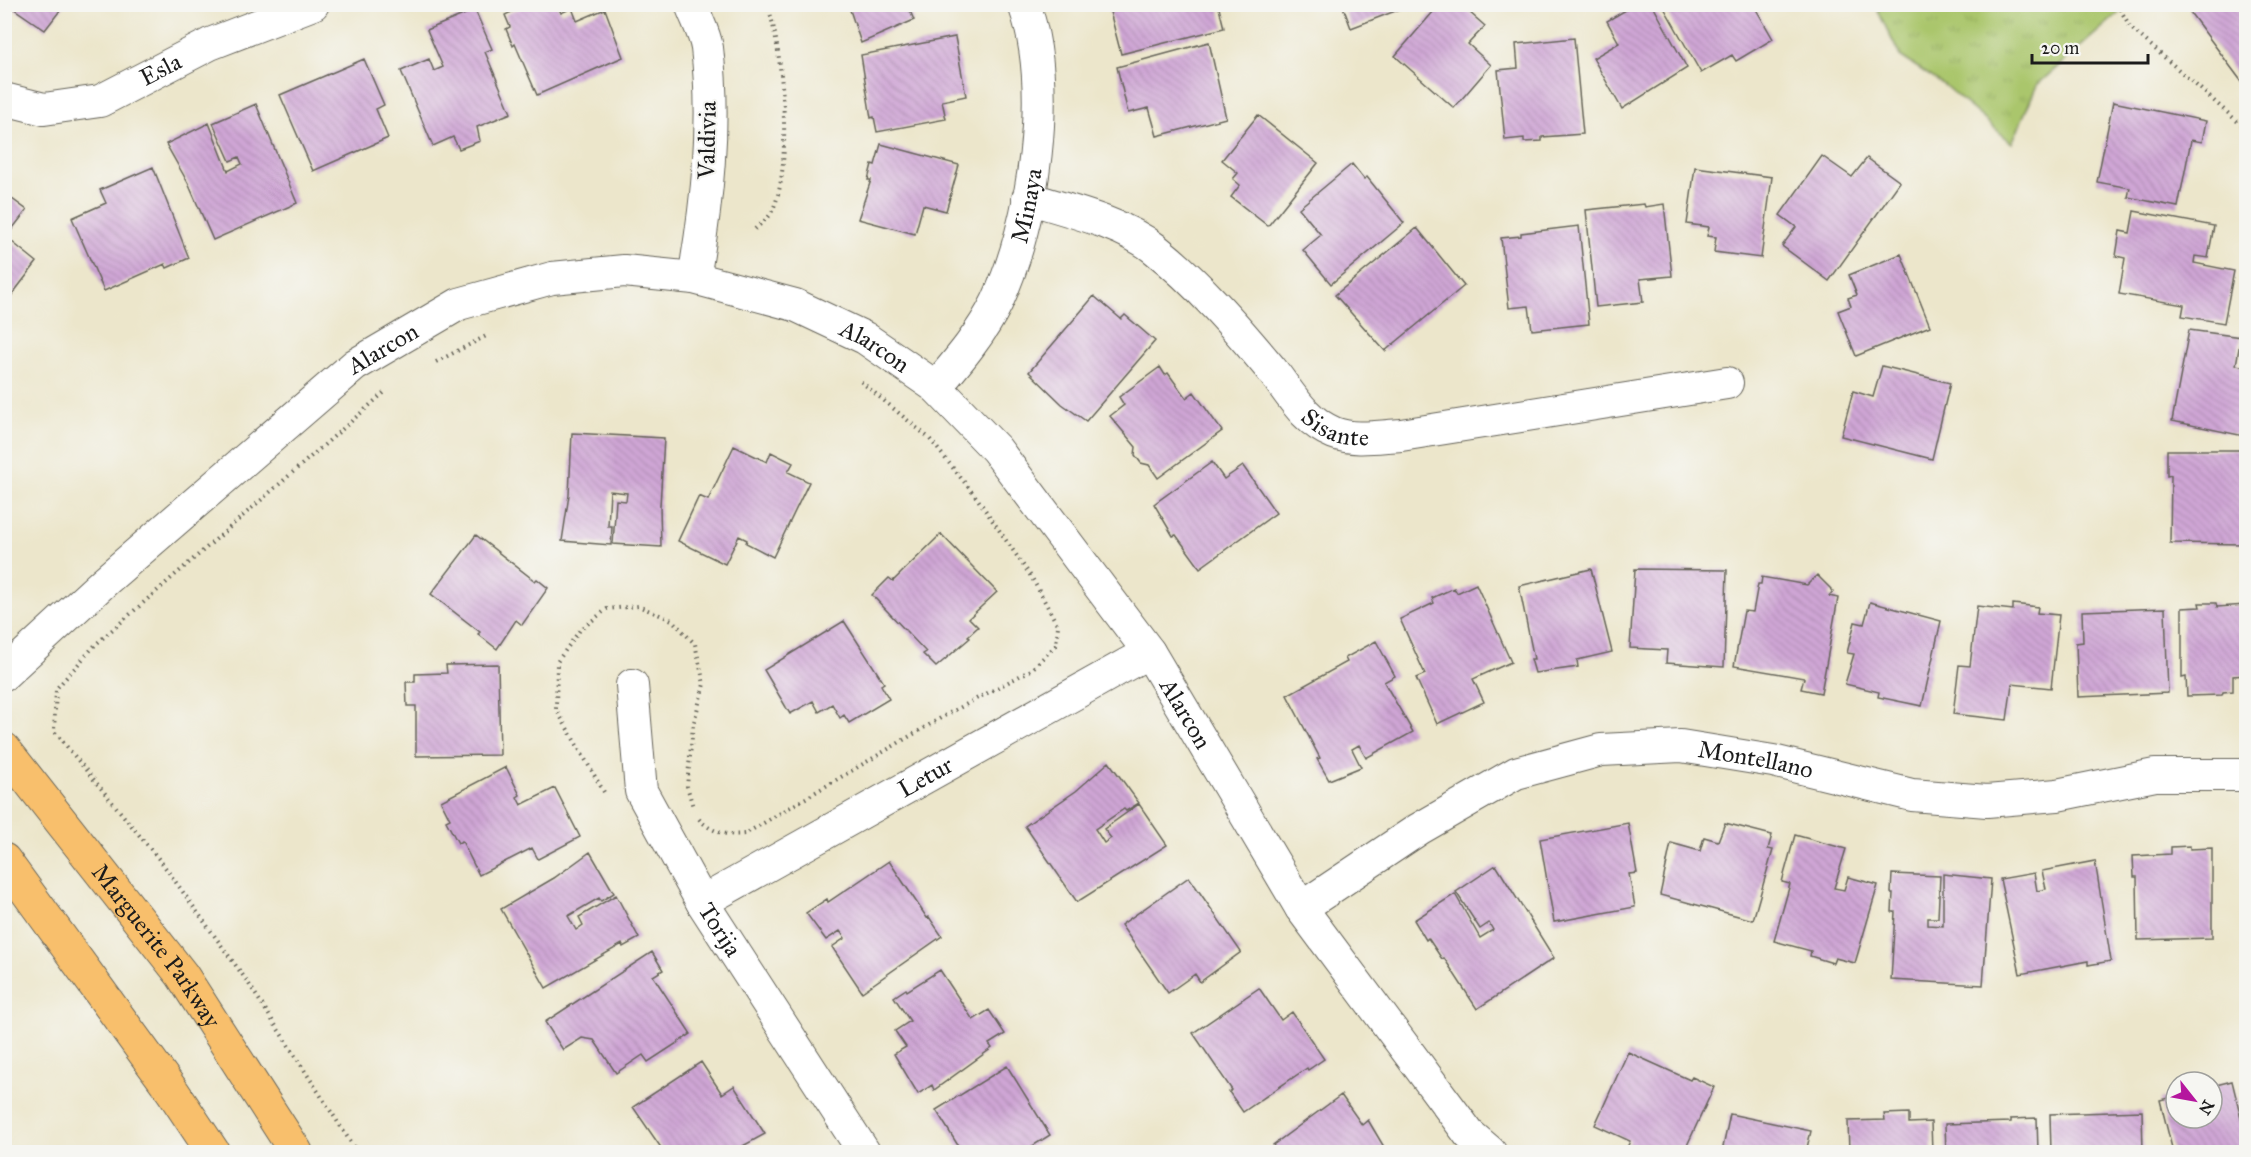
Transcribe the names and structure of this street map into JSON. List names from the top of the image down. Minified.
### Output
{"streets":{"main road":["Marguerite Parkway"],"street":["Esla","Valdivia","Minaya","Alarcon","Sisante","Montellano","Letur","Torija"]},"crossings":[["Valdivia","Alarcon"],["Minaya","Alarcon"],["Minaya","Sisante"],["Alarcon","Montellano"],["Alarcon","Letur"],["Letur","Torija"]],"scale_bar":"20 m","north":"bottom right"}
